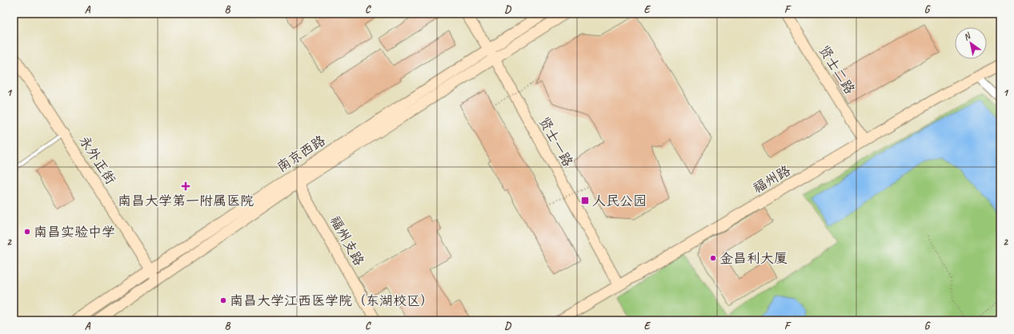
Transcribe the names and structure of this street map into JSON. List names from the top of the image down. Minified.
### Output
{"streets":{"street":["贤士二路","贤士一路","南京西路","永外正街","福州路","福州支路"]},"crossings":[["贤士二路","福州路"],["贤士一路","南京西路"],["贤士一路","福州路"],["南京西路","永外正街"],["南京西路","福州支路"]],"places":{"health":["南昌大学第一附属医院"],"transit":["人民公园"],"other":["南昌实验中学","金昌利大厦","南昌大学江西医学院（东湖校区）"]},"north":"top left","grid":{"columns":["A","B","C","D","E","F","G"],"rows":["1","2"]}}
